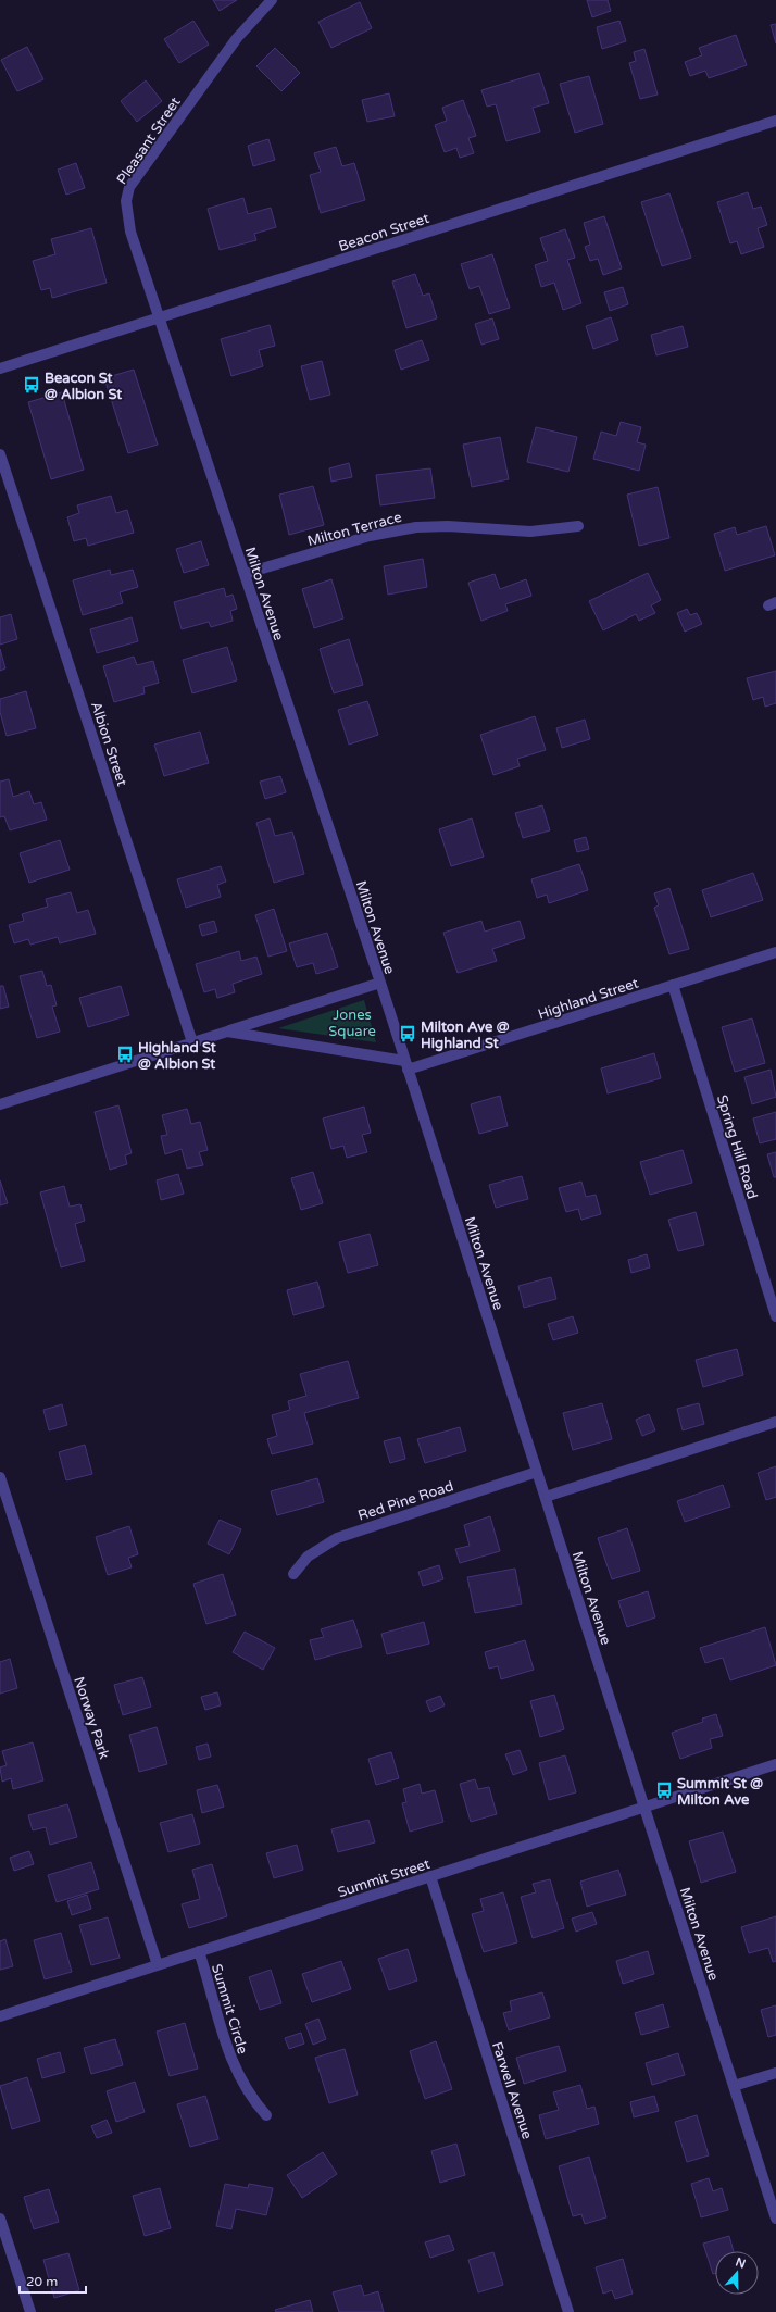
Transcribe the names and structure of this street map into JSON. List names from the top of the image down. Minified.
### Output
{"streets":{"street":["Pleasant Street","Beacon Street","Milton Terrace","Milton Avenue","Albion Street","Highland Street","Spring Hill Road","Red Pine Road","Norway Park","Summit Street","Summit Circle","Farwell Avenue"]},"crossings":[["Pleasant Street","Beacon Street"],["Pleasant Street","Milton Avenue"],["Beacon Street","Milton Avenue"],["Milton Terrace","Milton Avenue"],["Milton Avenue","Highland Street"],["Milton Avenue","Red Pine Road"],["Milton Avenue","Summit Street"],["Albion Street","Highland Street"],["Highland Street","Spring Hill Road"],["Norway Park","Summit Street"],["Summit Street","Summit Circle"],["Summit Street","Farwell Avenue"]],"parks":["Jones Square"],"places":{"bus stop":["Beacon St @ Albion St","Milton Ave @ Highland St","Highland St @ Albion St","Summit St @ Milton Ave"]},"scale_bar":"20 m","north":"top"}
